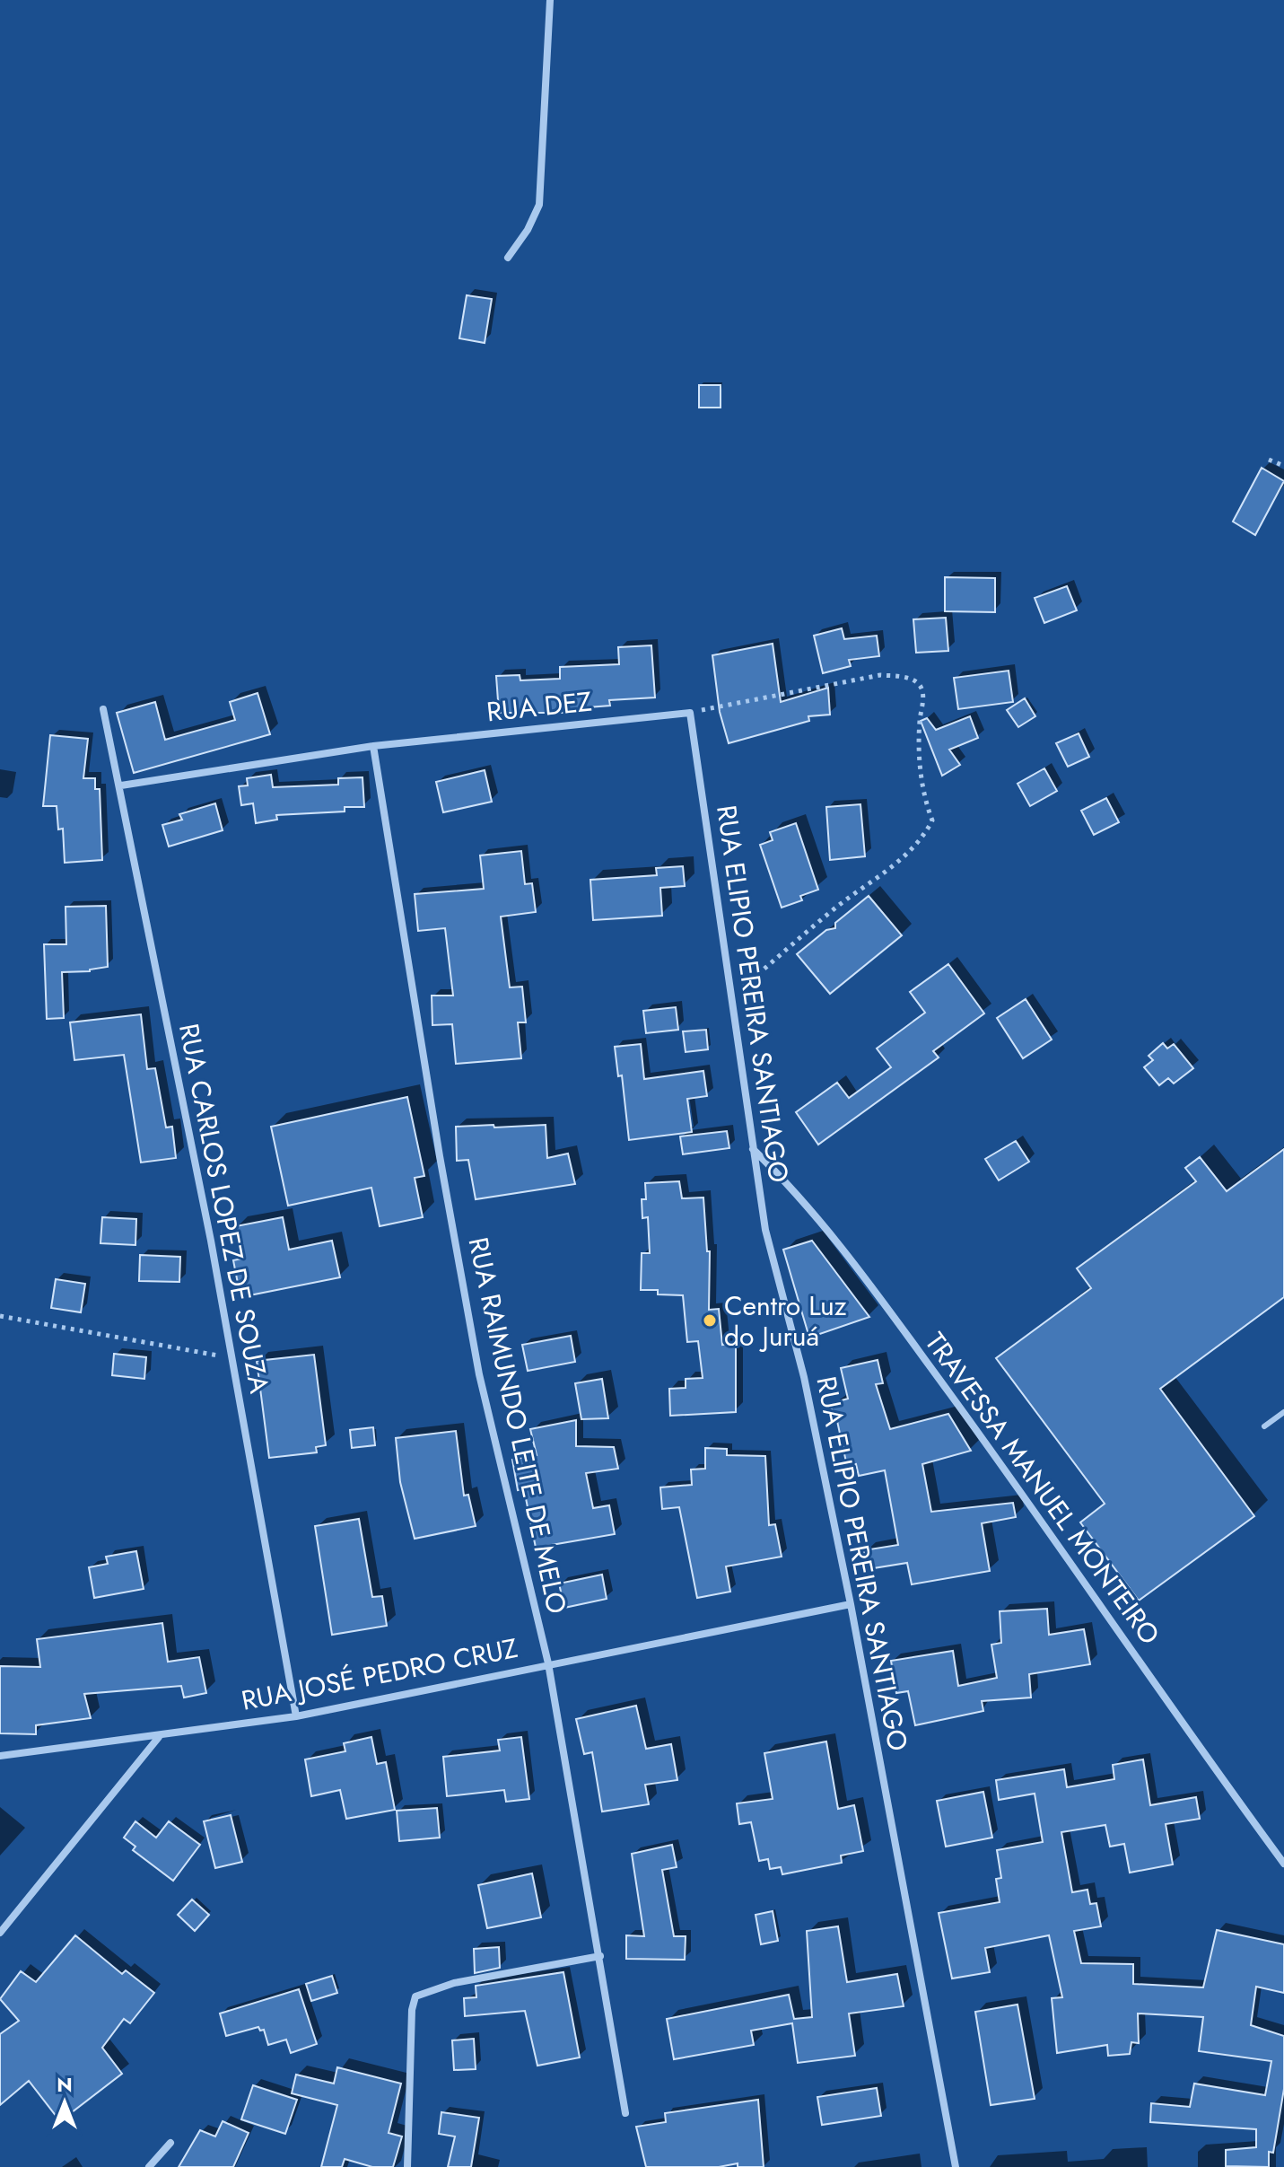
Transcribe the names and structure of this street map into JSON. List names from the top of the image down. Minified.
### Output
{"streets":{"street":["RUA DEZ","RUA ELIPIO PEREIRA SANTIAGO","RUA CARLOS LOPEZ DE SOUZA","RUA RAIMUNDO LEITE DE MELO","TRAVESSA MANUEL MONTEIRO","RUA JOSÉ PEDRO CRUZ"]},"crossings":[["RUA DEZ","RUA ELIPIO PEREIRA SANTIAGO"],["RUA DEZ","RUA CARLOS LOPEZ DE SOUZA"],["RUA DEZ","RUA RAIMUNDO LEITE DE MELO"],["RUA ELIPIO PEREIRA SANTIAGO","TRAVESSA MANUEL MONTEIRO"],["RUA ELIPIO PEREIRA SANTIAGO","RUA JOSÉ PEDRO CRUZ"],["RUA CARLOS LOPEZ DE SOUZA","RUA JOSÉ PEDRO CRUZ"],["RUA RAIMUNDO LEITE DE MELO","RUA JOSÉ PEDRO CRUZ"]],"places":["Centro Luz do Juruá"],"north":"top"}
